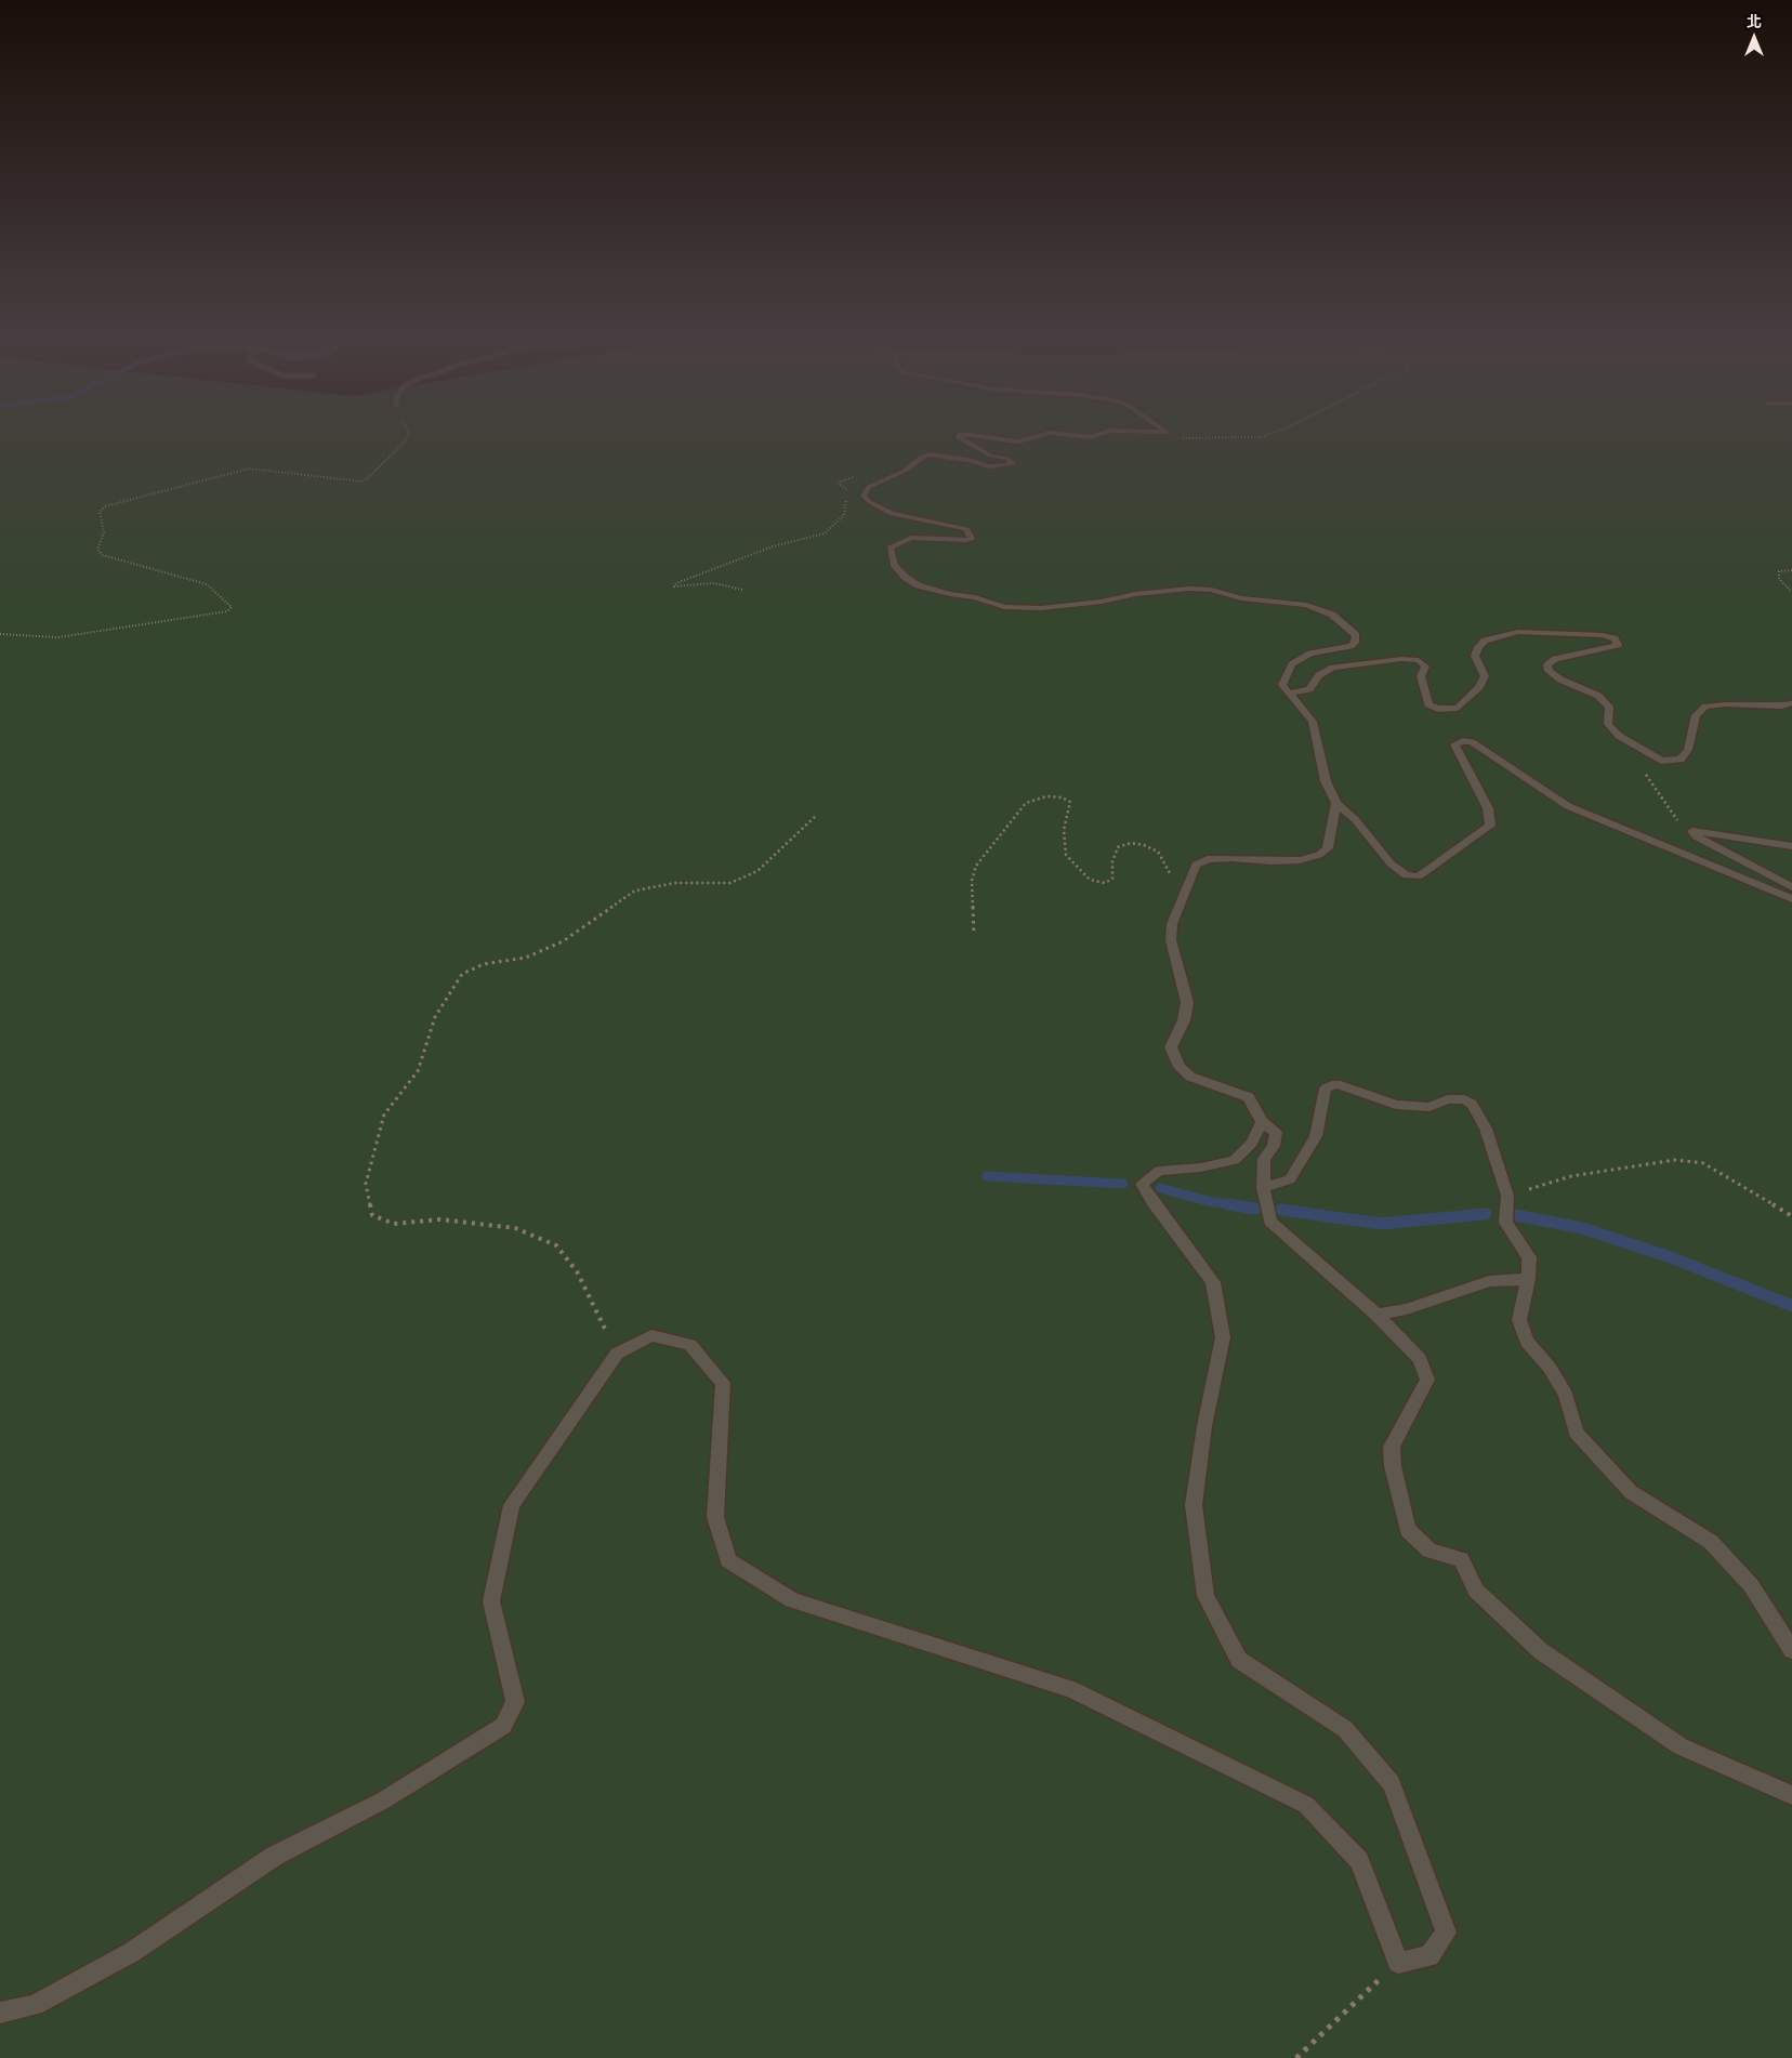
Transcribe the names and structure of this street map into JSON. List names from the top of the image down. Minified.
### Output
{"north":"top"}
